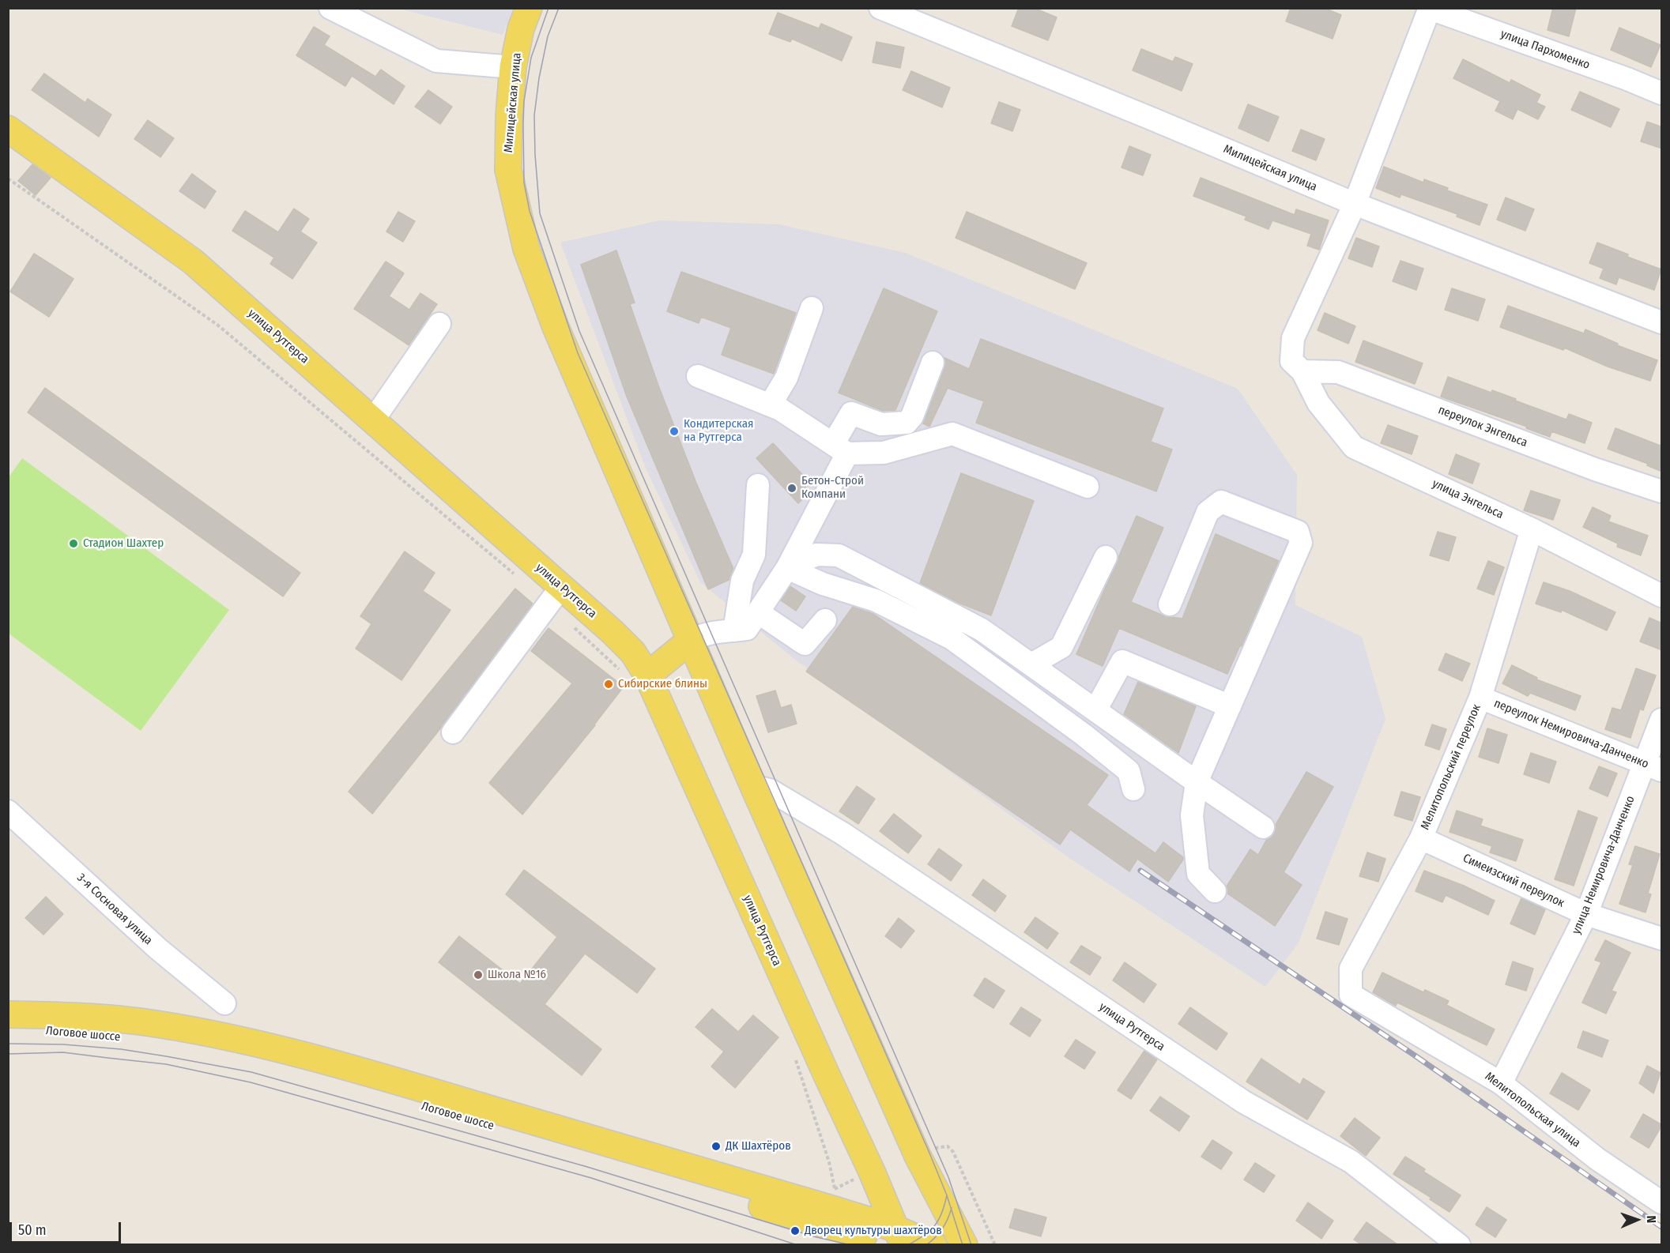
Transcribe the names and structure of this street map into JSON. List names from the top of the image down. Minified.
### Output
{"streets":{"main road":["Милицейская улица","улица Рутгерса","Логовое шоссе"],"street":["улица Пархоменко","переулок Энгельса","улица Энгельса","переулок Немировича-Данченко","Мелитопольский переулок","улица Немировича-Данченко","Симеизский переулок","3-я Сосновая улица","Мелитопольская улица"]},"crossings":[["улица Пархоменко","улица Энгельса"],["Милицейская улица","улица Энгельса"],["улица Рутгерса","Логовое шоссе"],["переулок Энгельса","улица Энгельса"],["улица Энгельса","Мелитопольский переулок"],["переулок Немировича-Данченко","Мелитопольский переулок"],["переулок Немировича-Данченко","улица Немировича-Данченко"],["Мелитопольский переулок","Симеизский переулок"],["Мелитопольский переулок","Мелитопольская улица"],["улица Немировича-Данченко","Симеизский переулок"],["улица Немировича-Данченко","Мелитопольская улица"]],"places":["Кондитерская на Рутгерса","Бетон-Строй Компани","Стадион Шахтер","Сибирские блины","Школа №16","ДК Шахтёров","Дворец культуры шахтёров"],"scale_bar":"50 m","north":"right"}
